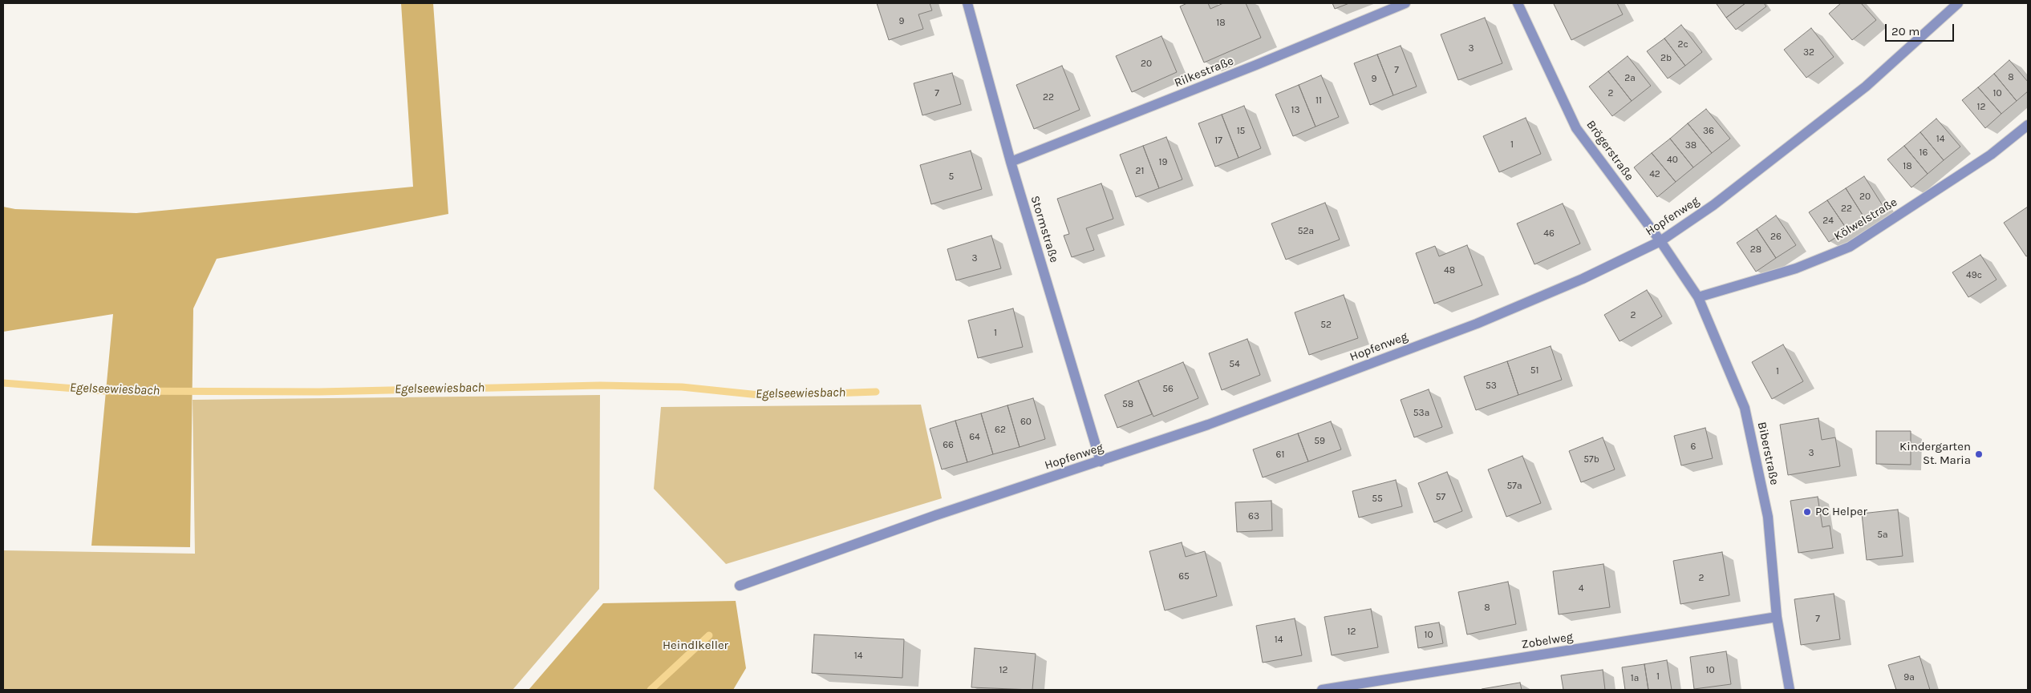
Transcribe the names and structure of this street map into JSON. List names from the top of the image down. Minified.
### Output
{"streets":{"street":["Rilkestraße","Brögerstraße","Hopfenweg","Kölwelstraße","Stormstraße","Biberstraße","Zobelweg"]},"crossings":[["Rilkestraße","Stormstraße"],["Brögerstraße","Hopfenweg"],["Brögerstraße","Biberstraße"],["Hopfenweg","Stormstraße"],["Hopfenweg","Biberstraße"],["Kölwelstraße","Biberstraße"],["Biberstraße","Zobelweg"]],"water":["Egelseewiesbach"],"parks":["Heindlkeller"],"places":["Kindergarten St. Maria","PC Helper"],"house_numbers":["9","18","2c","3","32","2b","20","7","8","2a","9","7","2","10","22","11","12","13","15","36","14","17","1","38","16","40","19","18","21","42","5","20","22","24","52a","46","26","28","3","48","49c","2","52","1","54","51","1","53","56","58","53a","60","62","64","59","66","6","3","61","57b","57a","57","55","63","5a","65","2","4","8","7","12","10","14","14","12","10","1","9a","1a"],"scale_bar":"20 m"}
